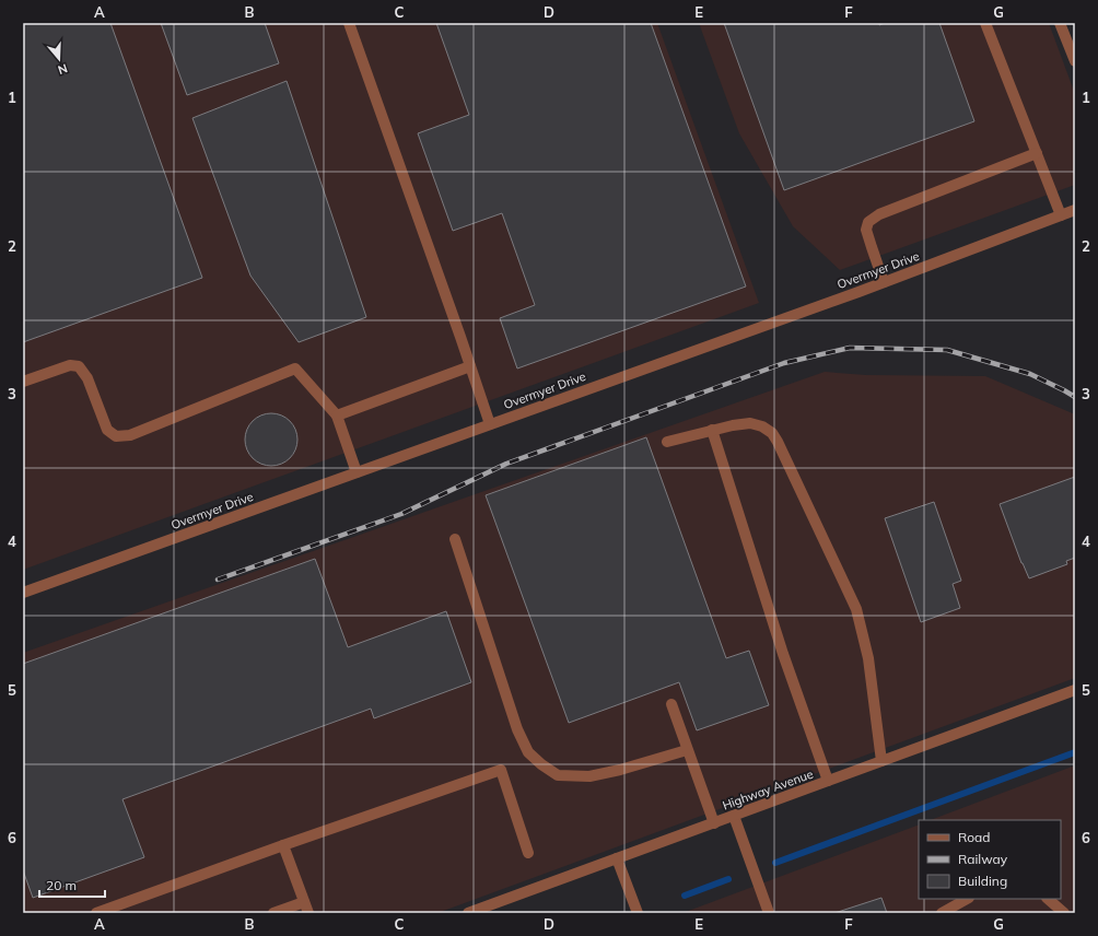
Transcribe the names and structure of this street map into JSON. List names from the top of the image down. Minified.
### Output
{"streets":{"street":["Overmyer Drive","Highway Avenue"]},"legend":["Road","Railway","Building"],"scale_bar":"20 m","north":"bottom","grid":{"columns":["A","B","C","D","E","F","G"],"rows":["1","2","3","4","5","6"]}}
